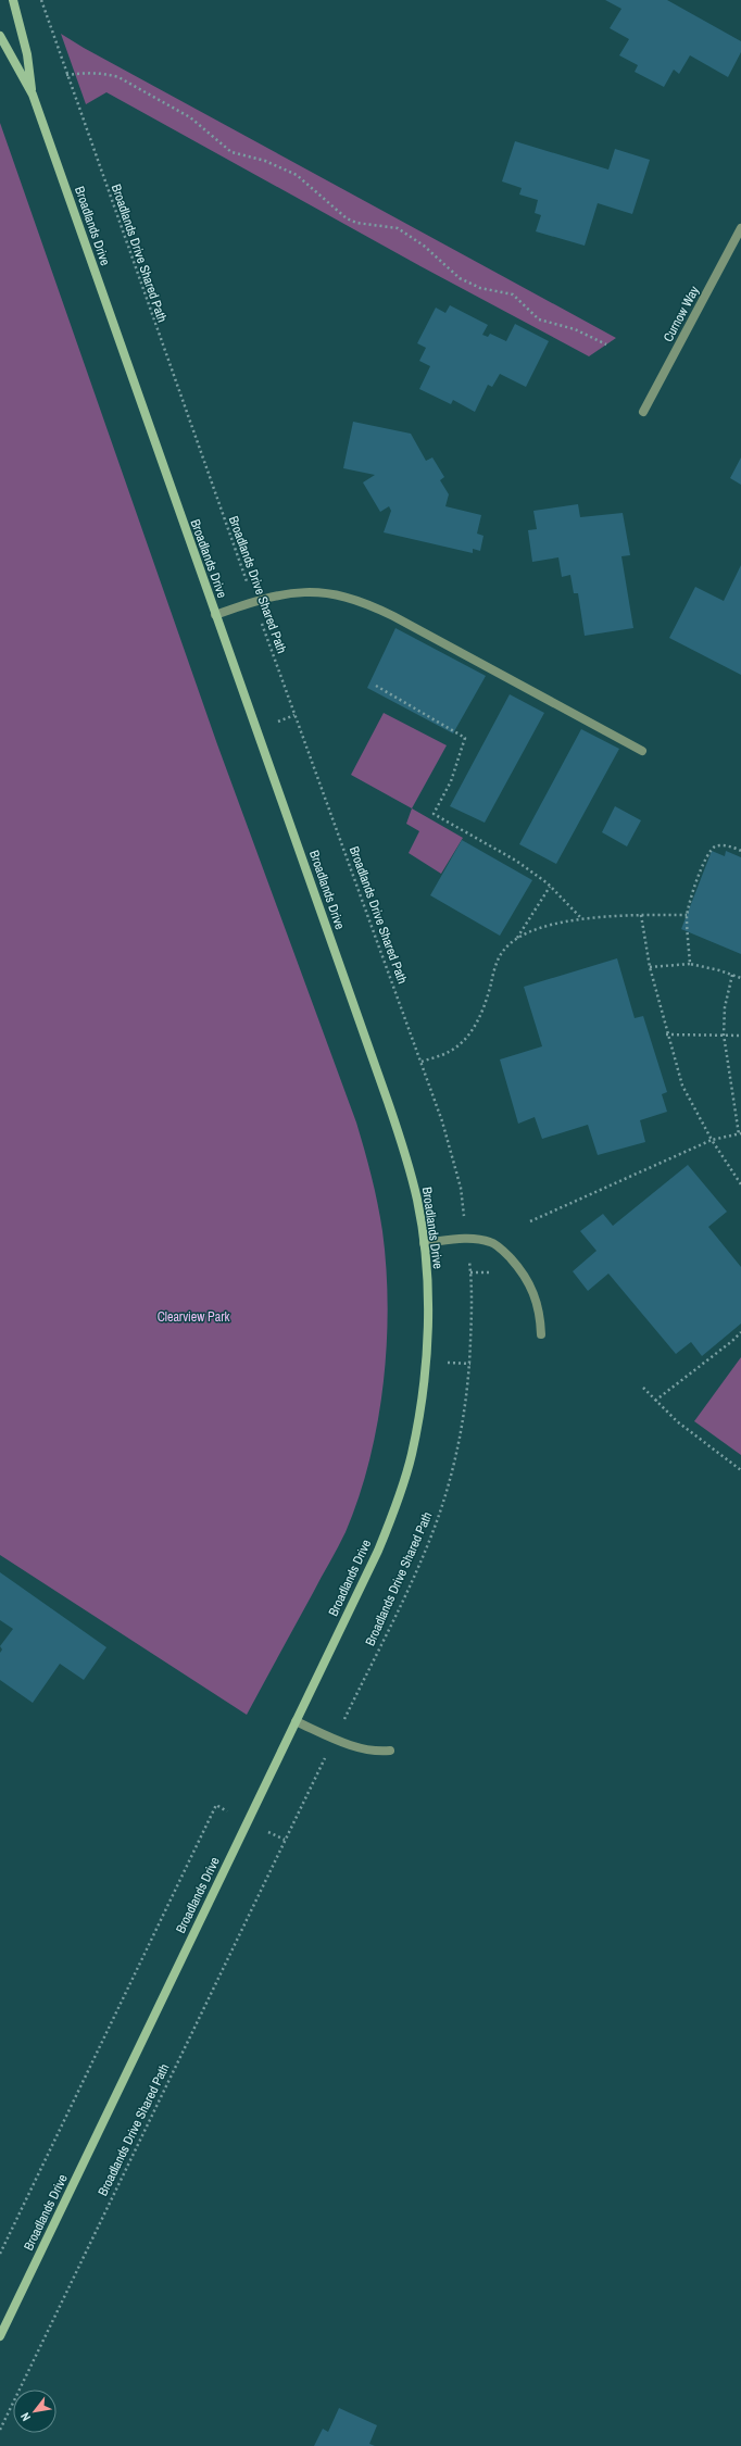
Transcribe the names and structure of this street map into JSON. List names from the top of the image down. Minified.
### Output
{"streets":{"street":["Broadlands Drive","Curnow Way"],"path":["Broadlands Drive Shared Path"]},"parks":["Clearview Park"],"north":"bottom left"}
